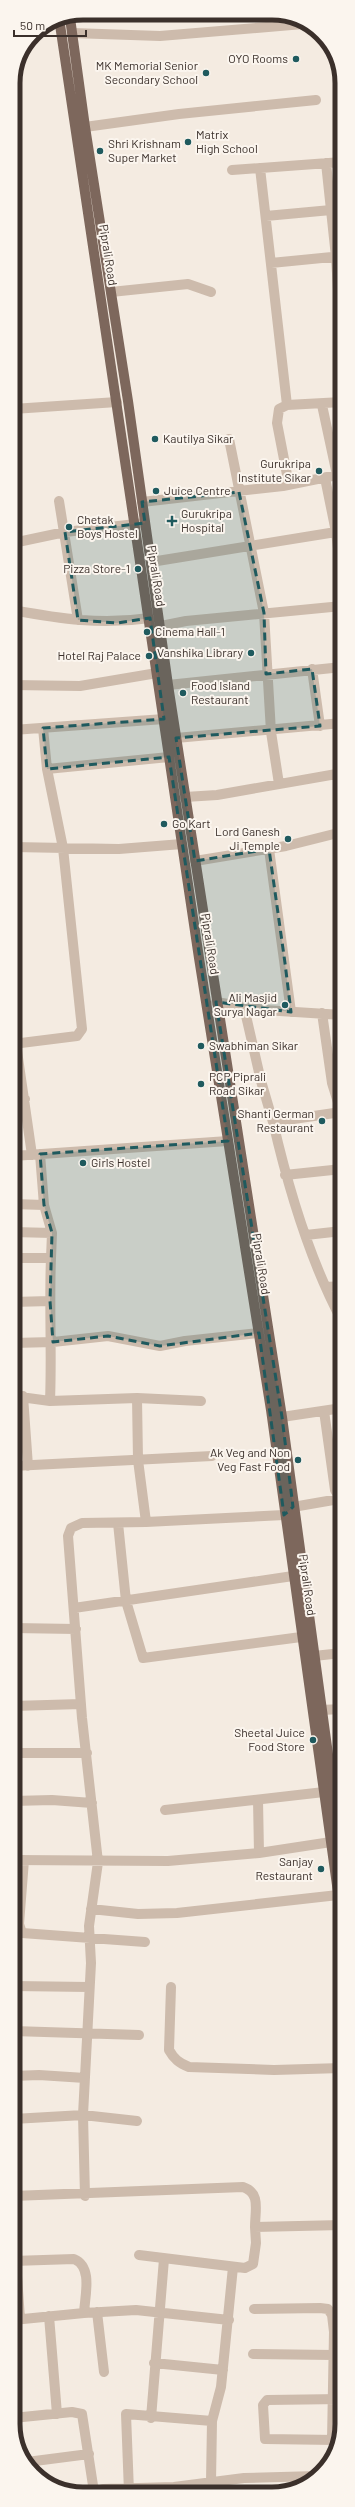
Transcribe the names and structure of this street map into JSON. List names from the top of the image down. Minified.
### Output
{"streets":{"main road":["Piprali Road"]},"places":{"other":["OYO Rooms","MK Memorial Senior Secondary School","Matrix High School","Shri Krishnam Super Market","Kautilya Sikar","Gurukripa Institute Sikar","Juice Centre","Chetak Boys Hostel","Pizza Store-1","Cinema Hall-1","Vanshika Library","Hotel Raj Palace","Food Island Restaurant","Go Kart","Lord Ganesh Ji Temple","Ali Masjid Surya Nagar","Swabhiman Sikar","PCP Piprali Road Sikar","Shanti German Restaurant","Girls Hostel","Ak Veg and Non Veg Fast Food","Sheetal Juice Food Store","Sanjay Restaurant"],"health":["Gurukripa Hospital"]},"scale_bar":"50 m"}
